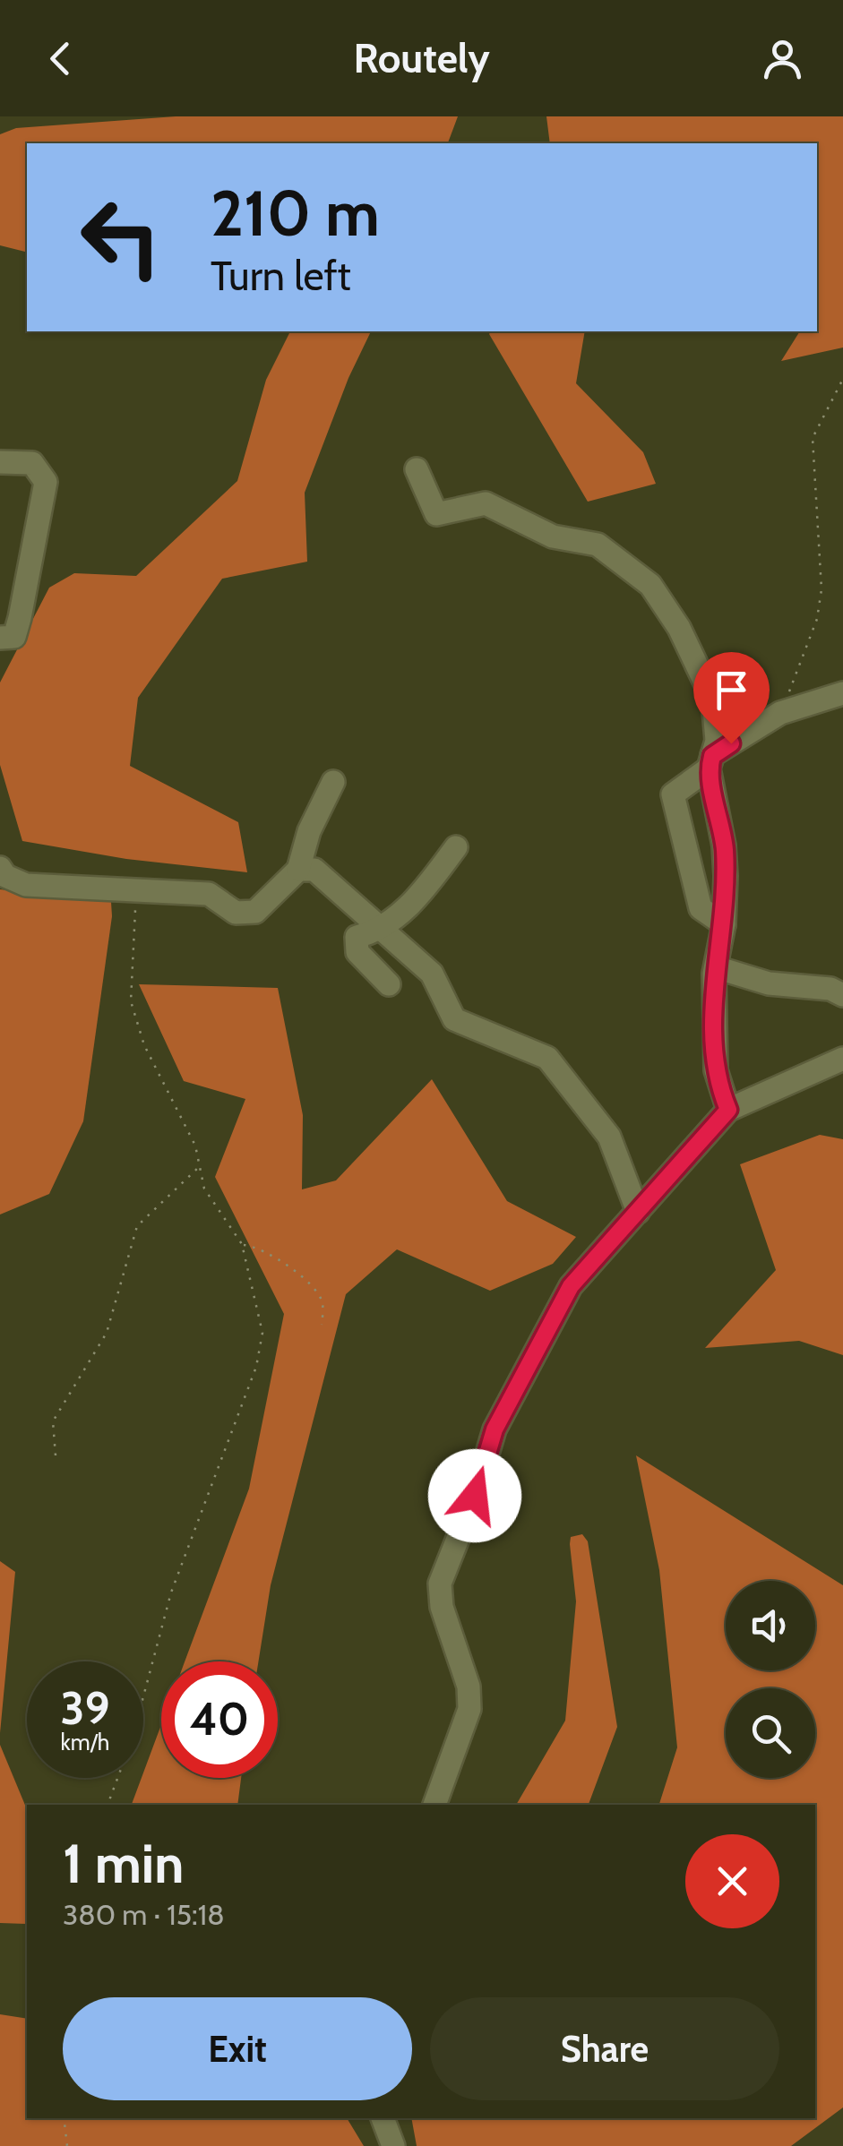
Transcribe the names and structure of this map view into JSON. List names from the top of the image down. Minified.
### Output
{"page":{"header":"Routely","turn":["210 m","Turn left"],"speed":"39 km/h","limit":"40","heading":["1 min","380 m · 15:18"],"buttons":["Exit","Share"]}}
